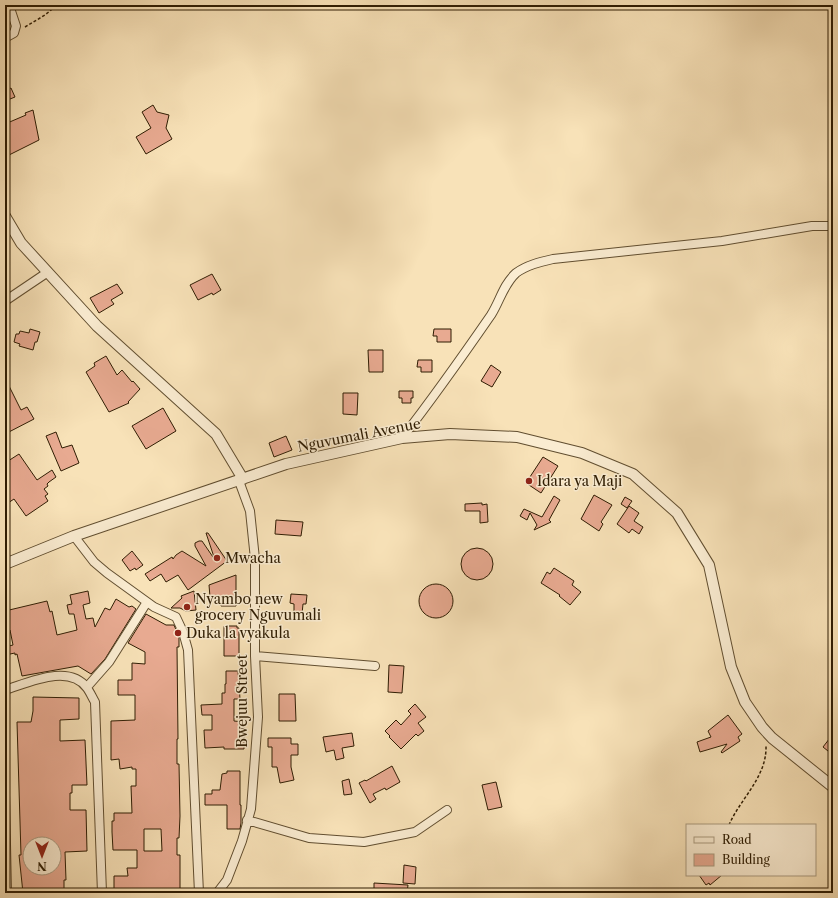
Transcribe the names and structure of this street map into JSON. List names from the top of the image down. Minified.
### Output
{"streets":{"street":["Nguvumali Avenue","Bwejuu Street"]},"crossings":[["Nguvumali Avenue","Bwejuu Street"]],"places":["Idara ya Maji","Mwacha","Nyambo new grocery Nguvumali","Duka la vyakula"],"legend":["Road","Building"],"north":"bottom"}
